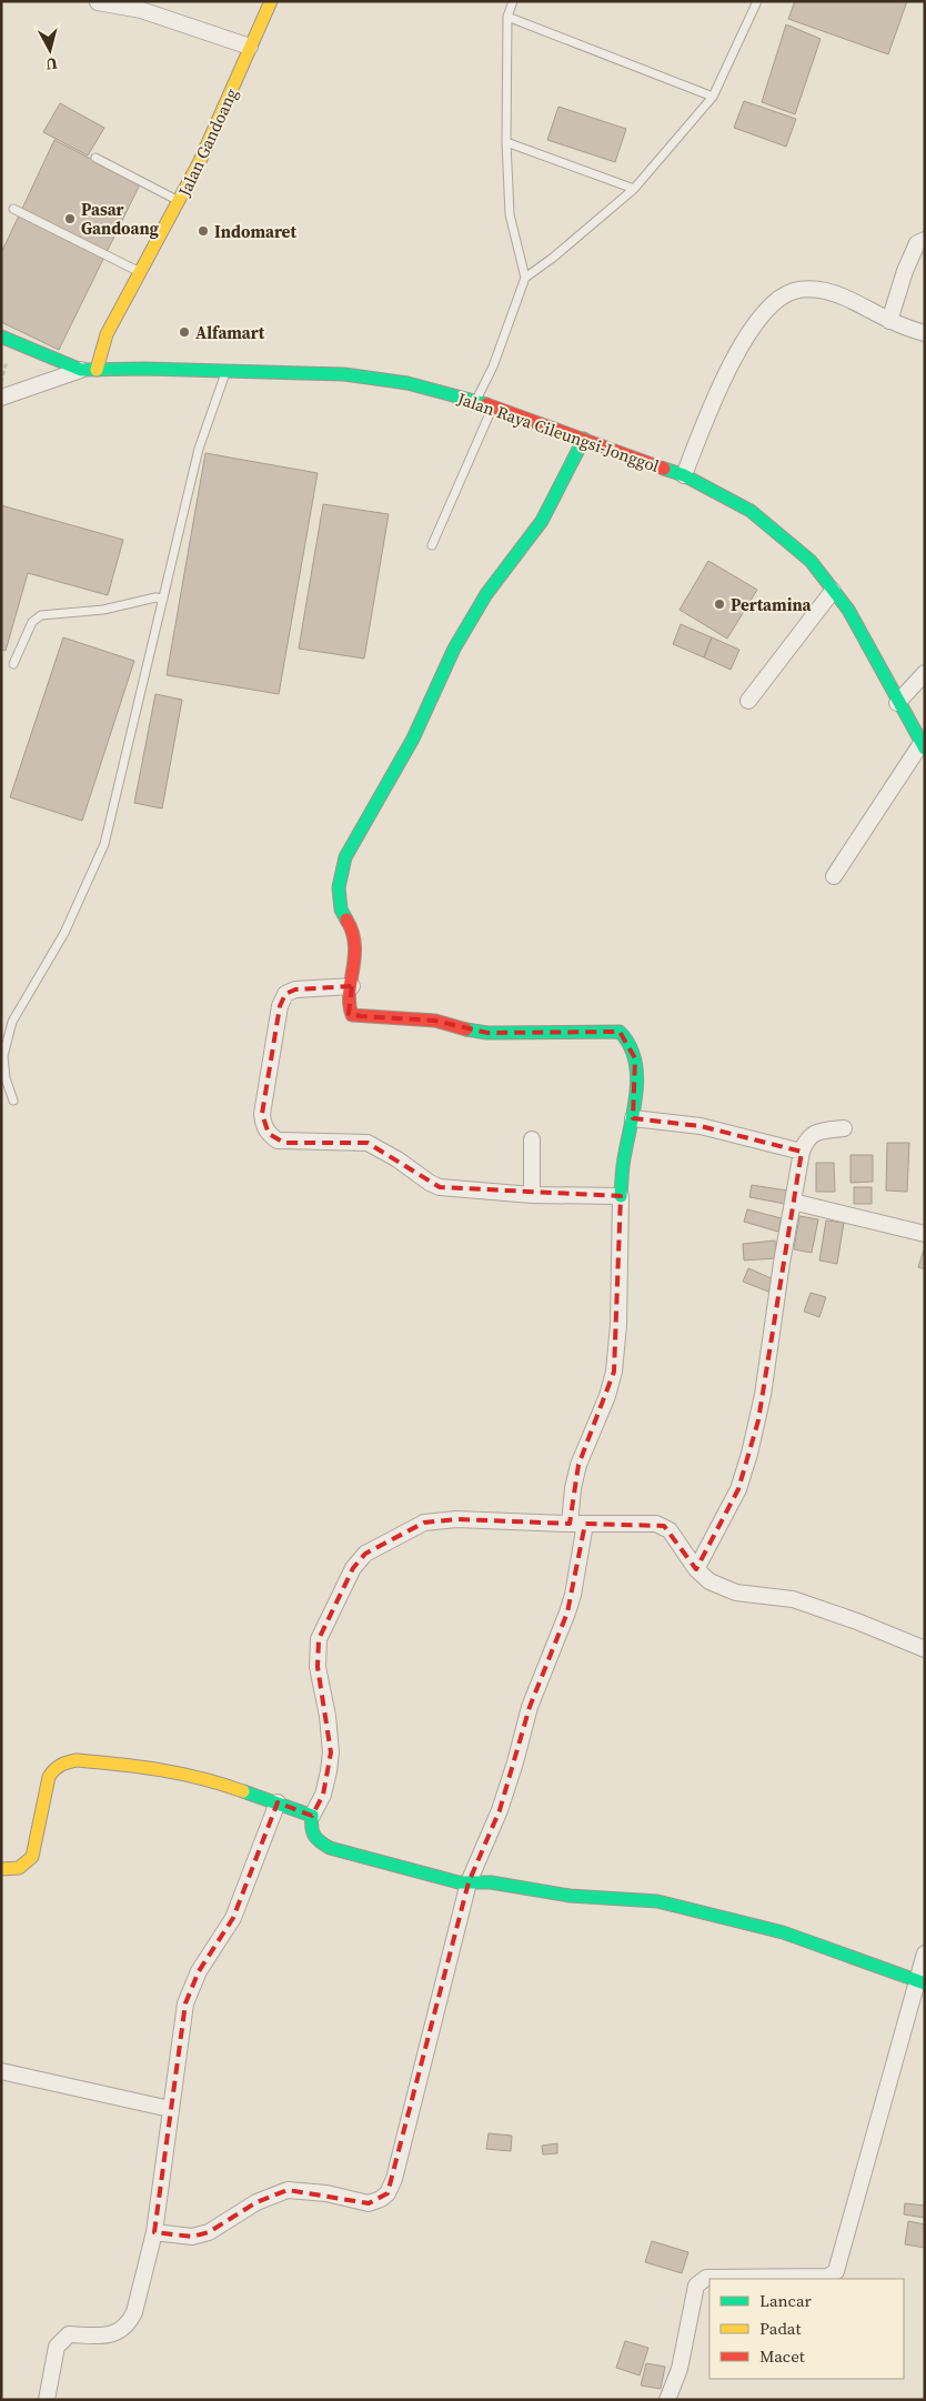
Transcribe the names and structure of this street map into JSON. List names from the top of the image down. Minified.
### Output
{"streets":{"street":["Jalan Gandoang","Jalan Raya Cileungsi-Jonggol"]},"crossings":[["Jalan Gandoang","Jalan Raya Cileungsi-Jonggol"]],"places":["Pasar Gandoang","Indomaret","Alfamart","Pertamina"],"legend":["Lancar","Padat","Macet"],"north":"bottom"}
